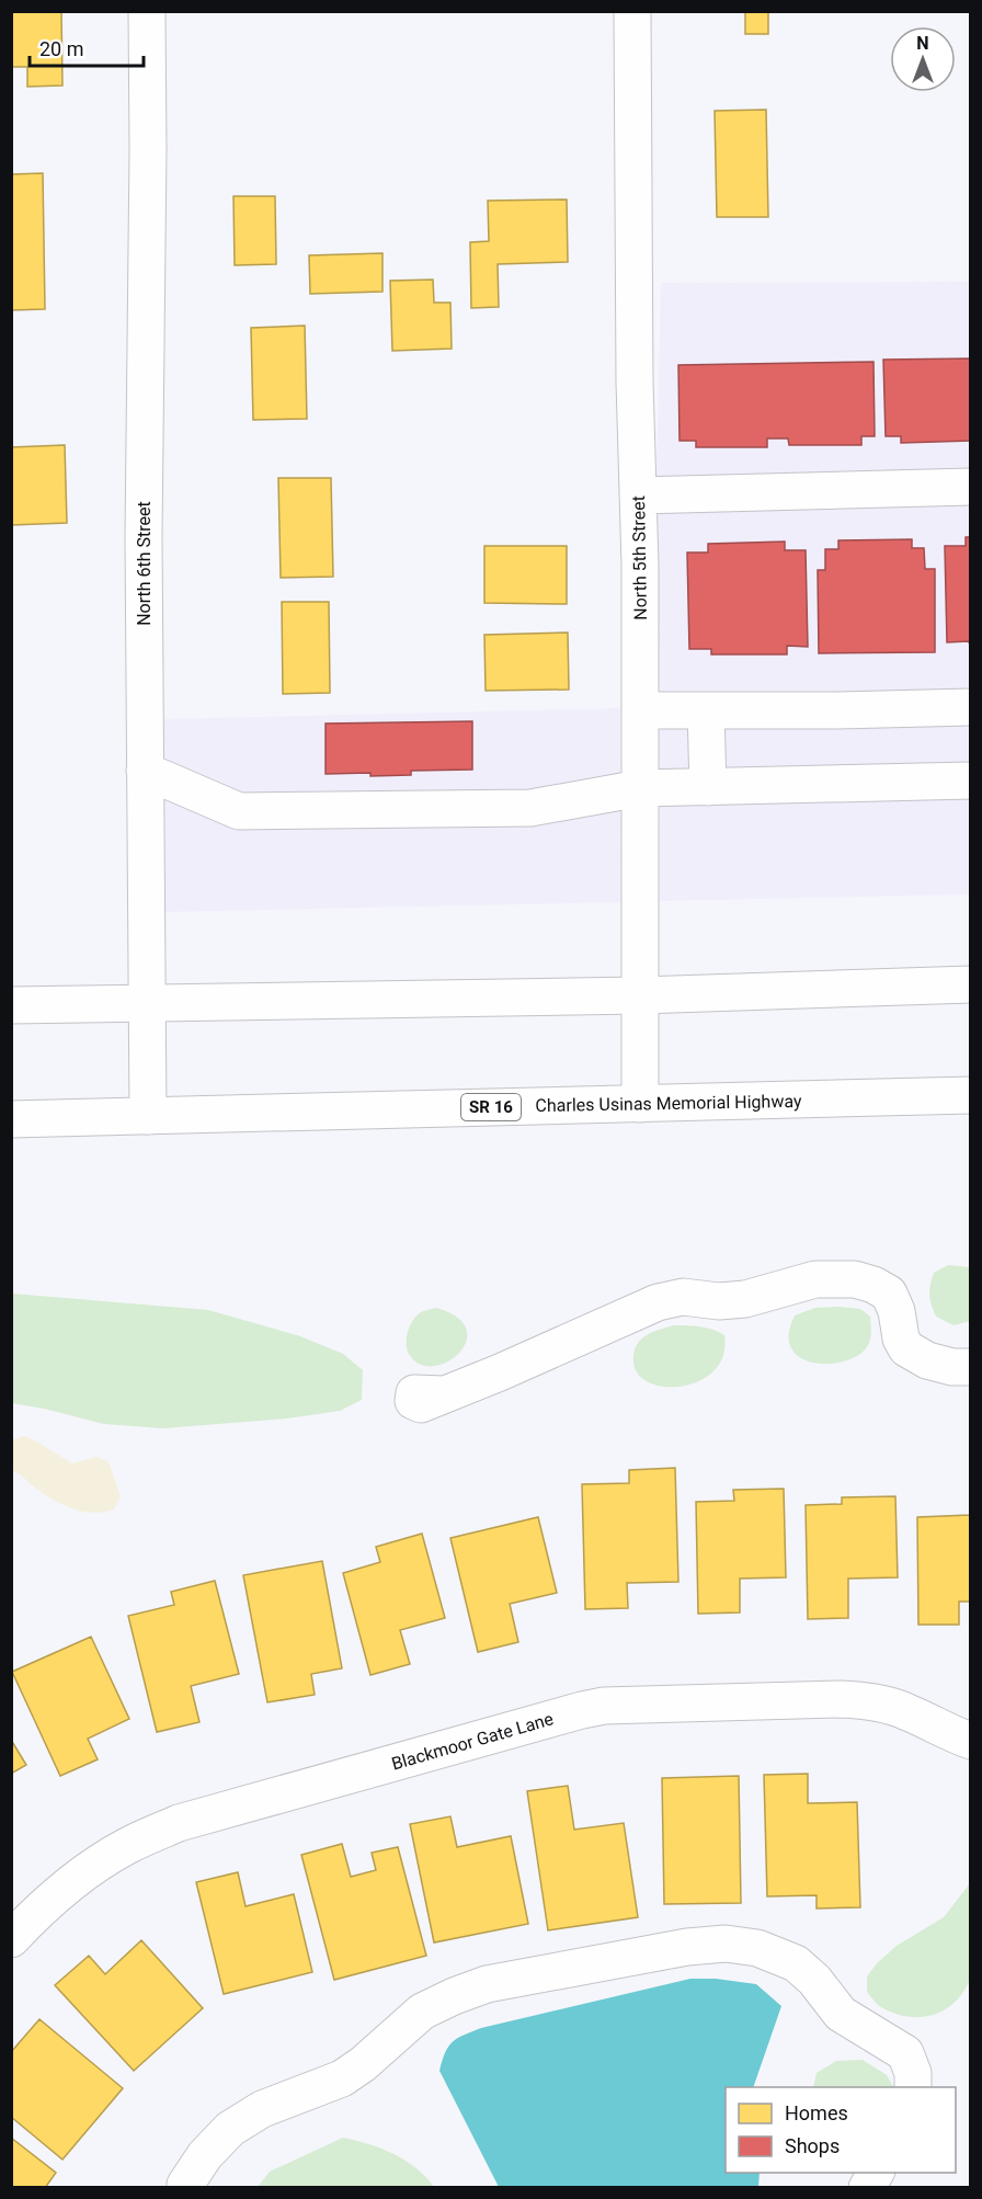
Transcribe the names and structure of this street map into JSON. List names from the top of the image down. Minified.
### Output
{"streets":{"main road":["North 5th Street","North 6th Street","Charles Usinas Memorial Highway","SR 16","Blackmoor Gate Lane"]},"crossings":[["North 5th Street","Charles Usinas Memorial Highway"],["North 6th Street","Charles Usinas Memorial Highway"]],"legend":["Homes","Shops"],"scale_bar":"20 m","north":"top"}
